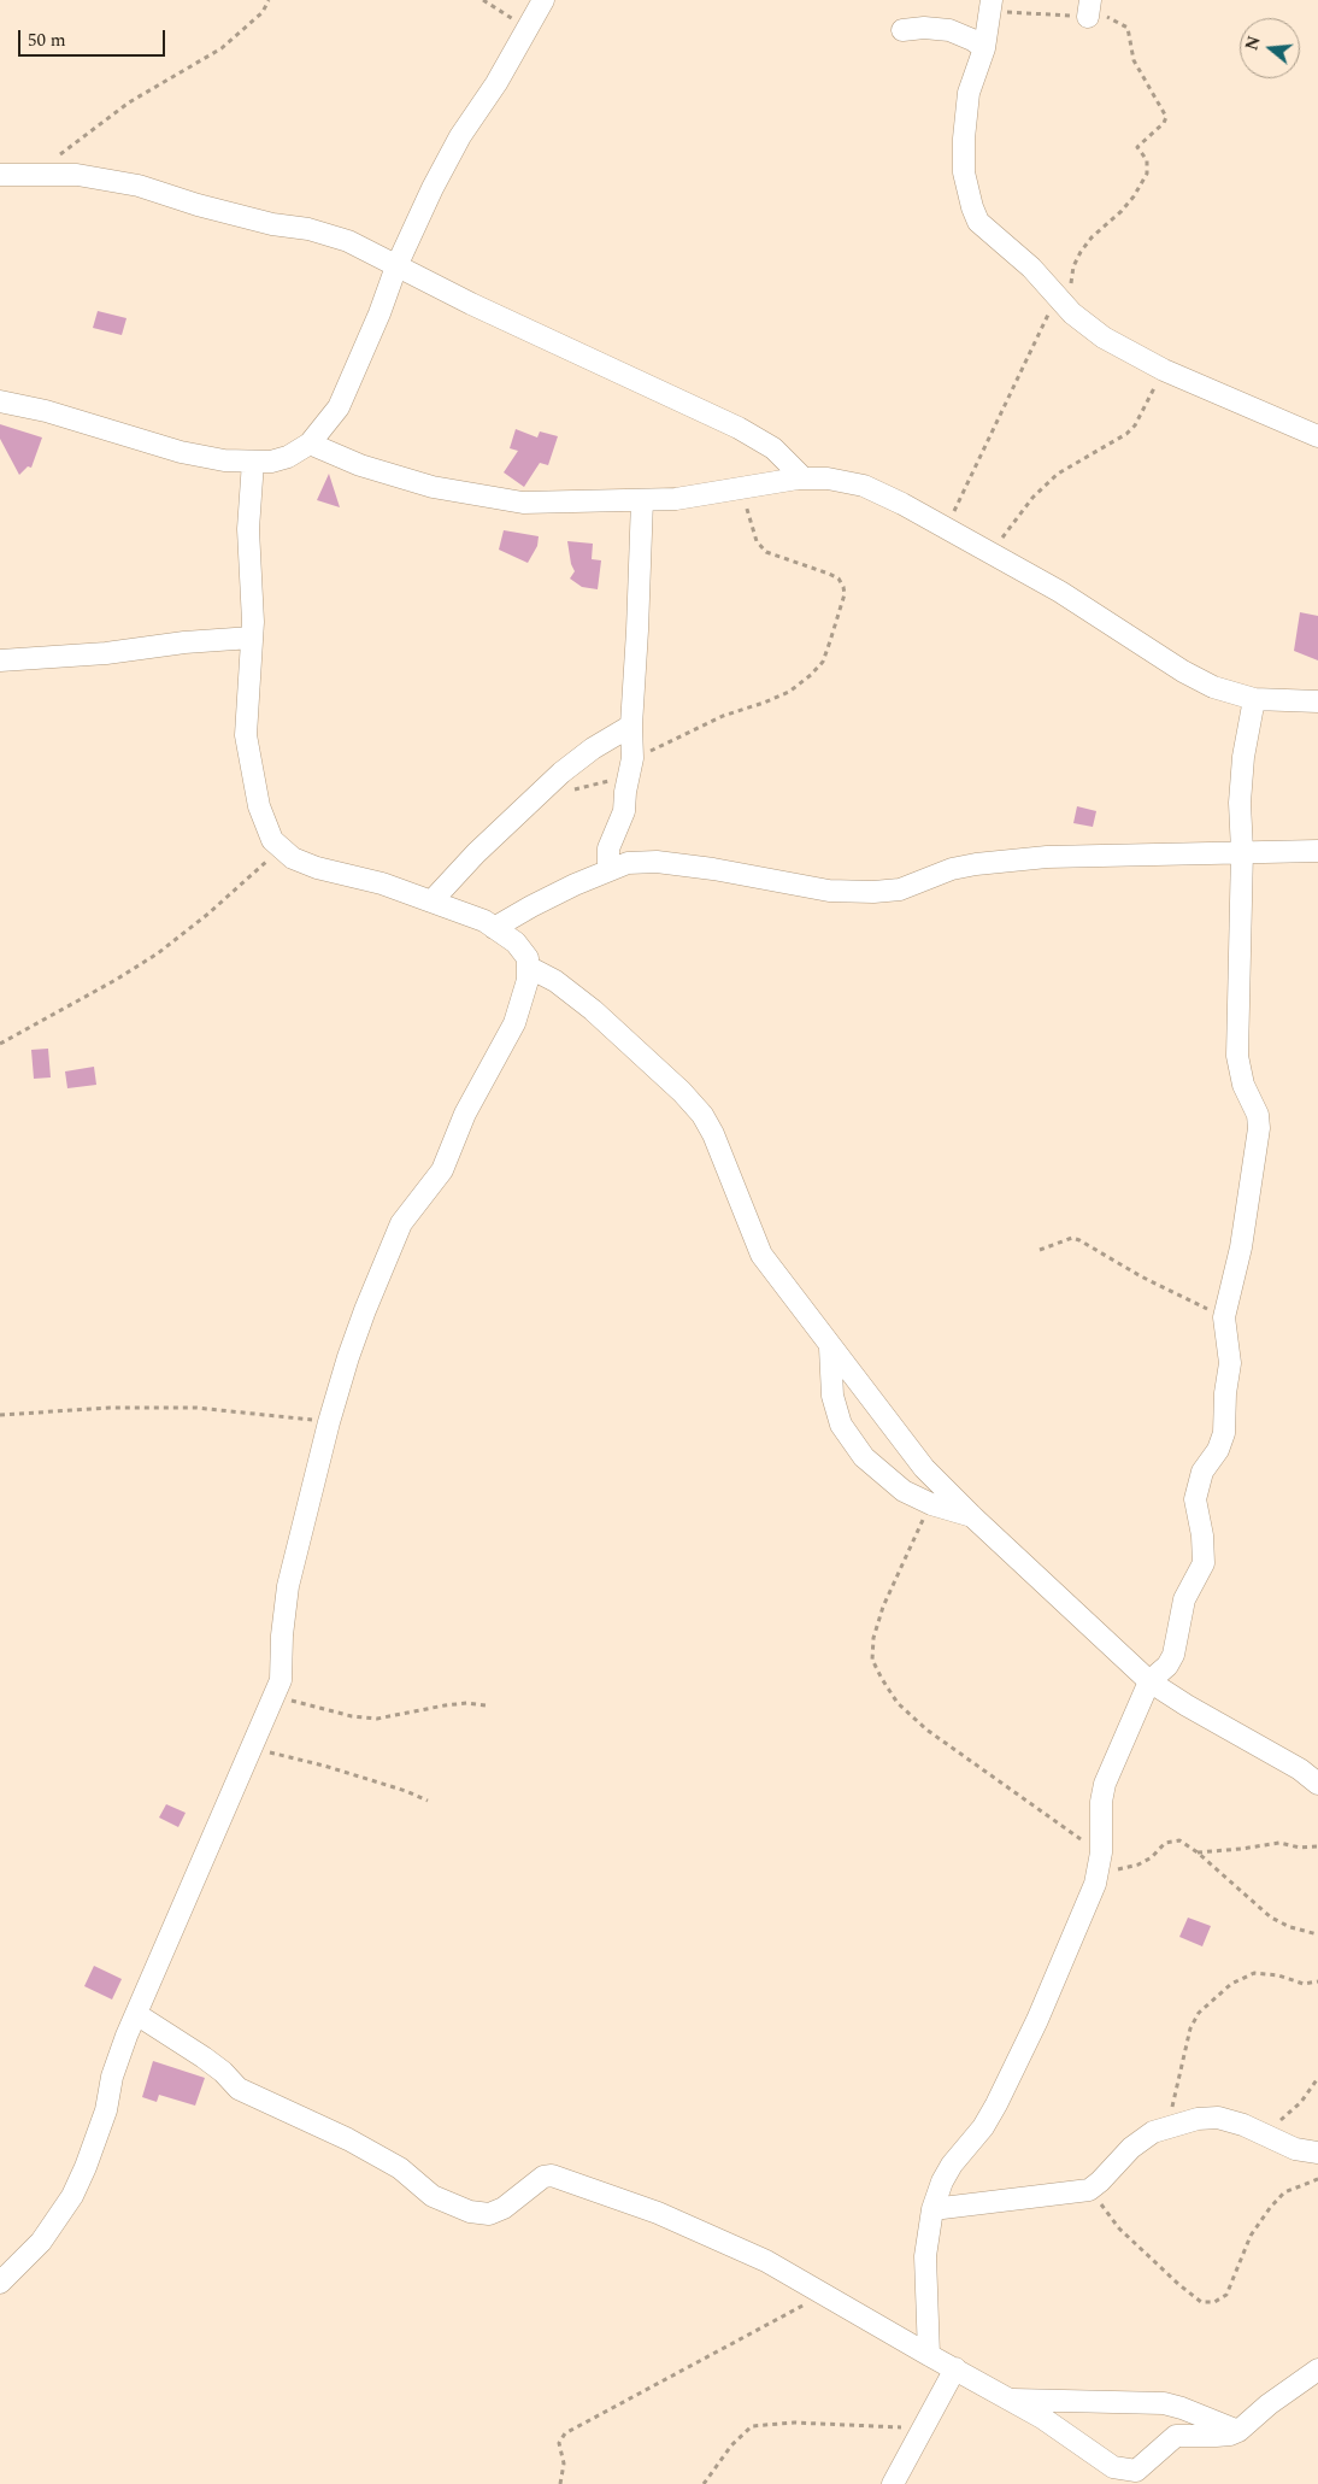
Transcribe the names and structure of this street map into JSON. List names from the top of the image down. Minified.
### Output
{"scale_bar":"50 m","north":"left"}
